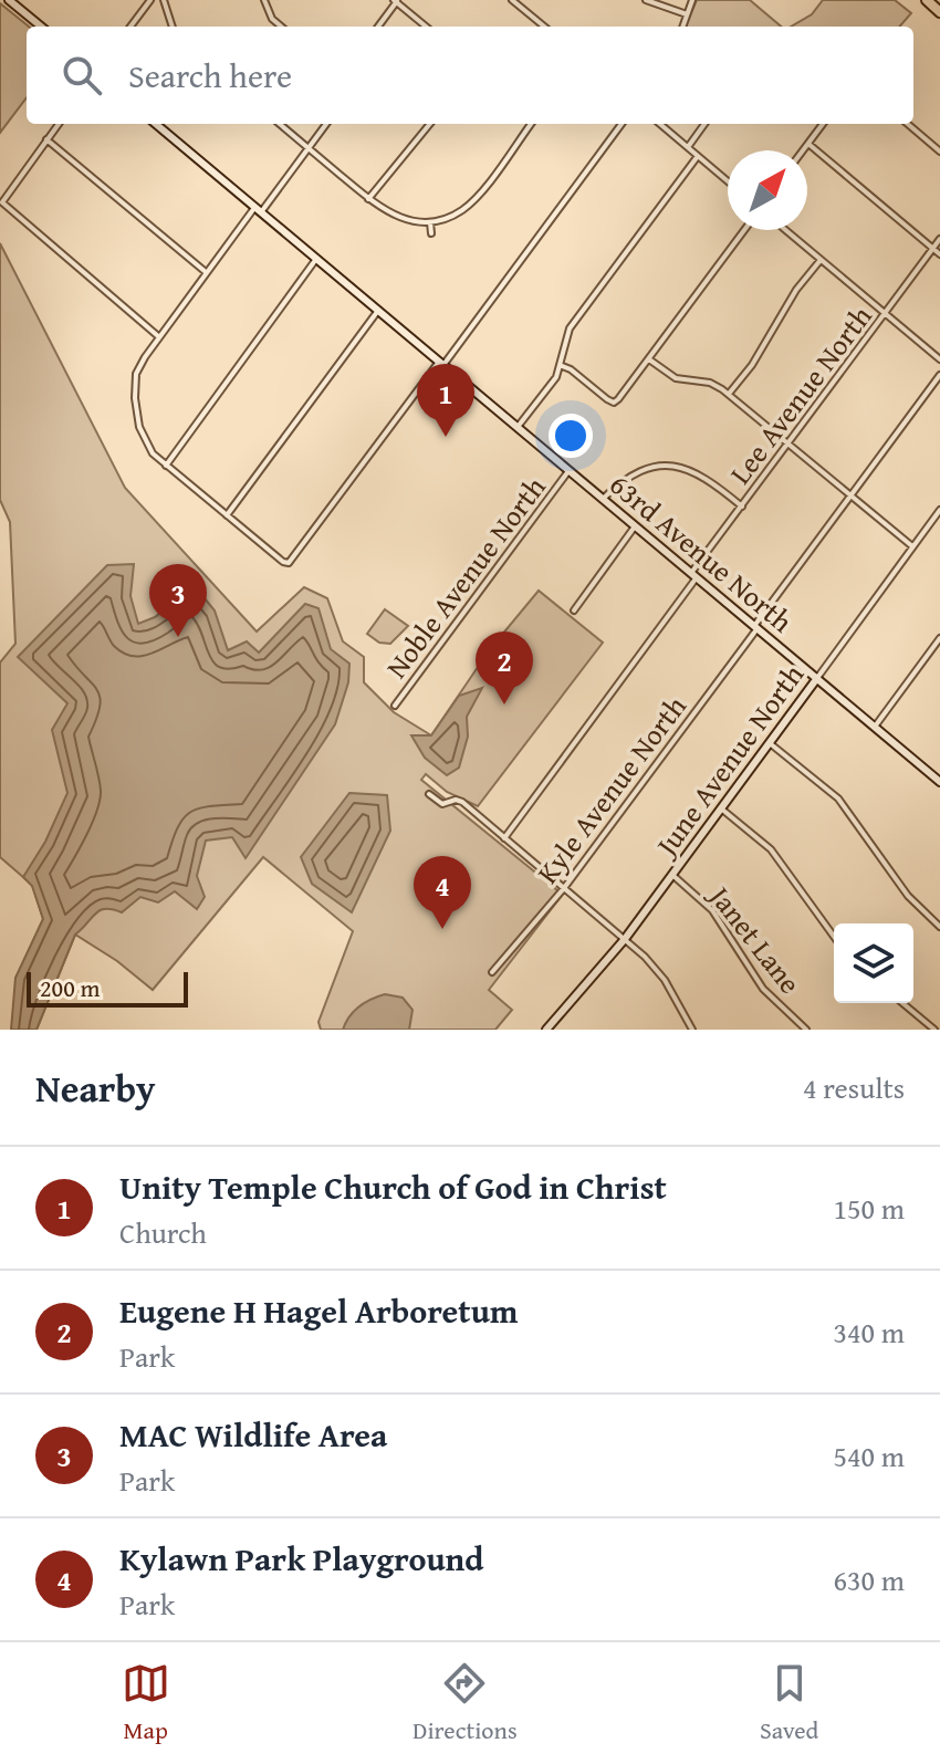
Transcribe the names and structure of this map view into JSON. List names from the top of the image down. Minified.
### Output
{"streets":{"street":["Lee Avenue North","63rd Avenue North","Noble Avenue North","June Avenue North","Kyle Avenue North","Janet Lane"]},"crossings":[["Lee Avenue North","63rd Avenue North"],["63rd Avenue North","Noble Avenue North"],["63rd Avenue North","June Avenue North"],["63rd Avenue North","Kyle Avenue North"],["June Avenue North","Janet Lane"]],"scale_bar":"200 m","north":"top right","page":{"search":"Search here","pins":["1","3","2","4"],"scale":"200 m","heading":["Nearby","4 results"],"list":[{"mark":"1","name":"Unity Temple Church of God in Christ","note":"Church","value":"150 m"},{"mark":"2","name":"Eugene H Hagel Arboretum","note":"Park","value":"340 m"},{"mark":"3","name":"MAC Wildlife Area","note":"Park","value":"540 m"},{"mark":"4","name":"Kylawn Park Playground","note":"Park","value":"630 m"}],"nav":["Map","Directions","Saved"]}}
